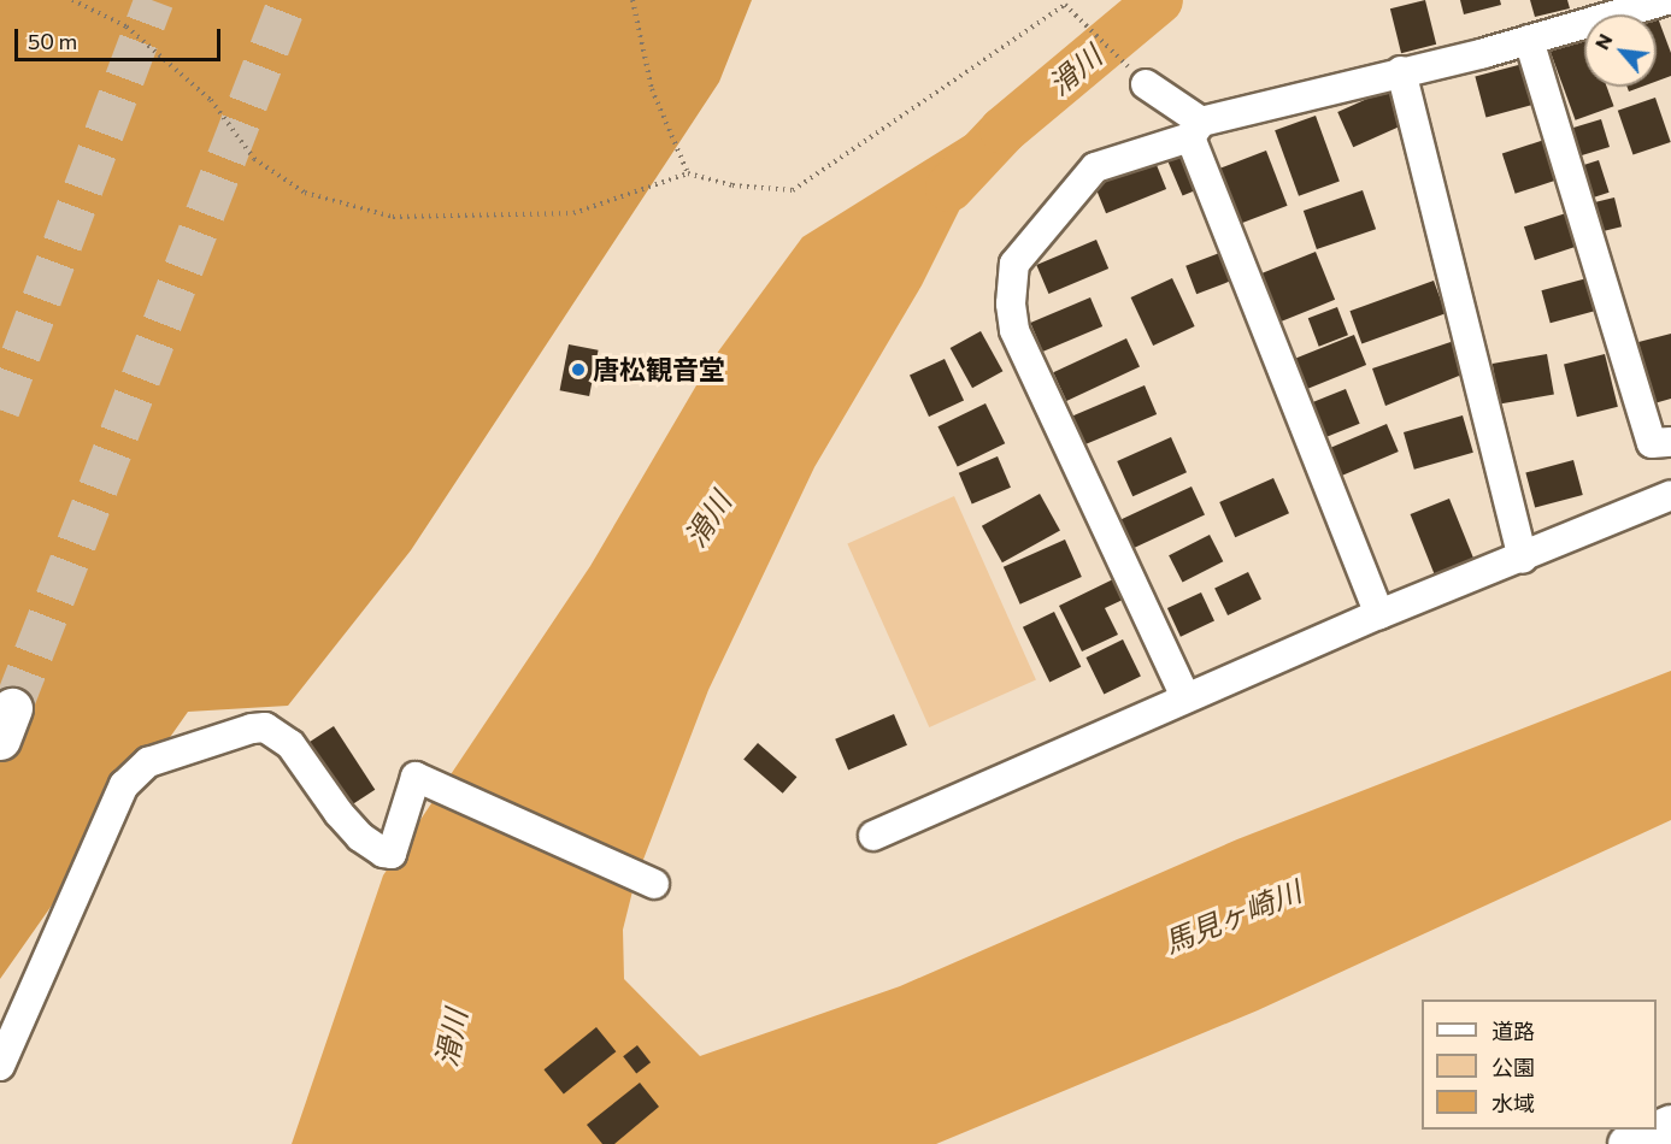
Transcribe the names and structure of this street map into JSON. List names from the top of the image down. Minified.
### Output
{"water":["滑川","馬見ヶ崎川"],"places":["唐松観音堂"],"legend":["道路","公園","水域"],"scale_bar":"50 m","north":"top left"}
